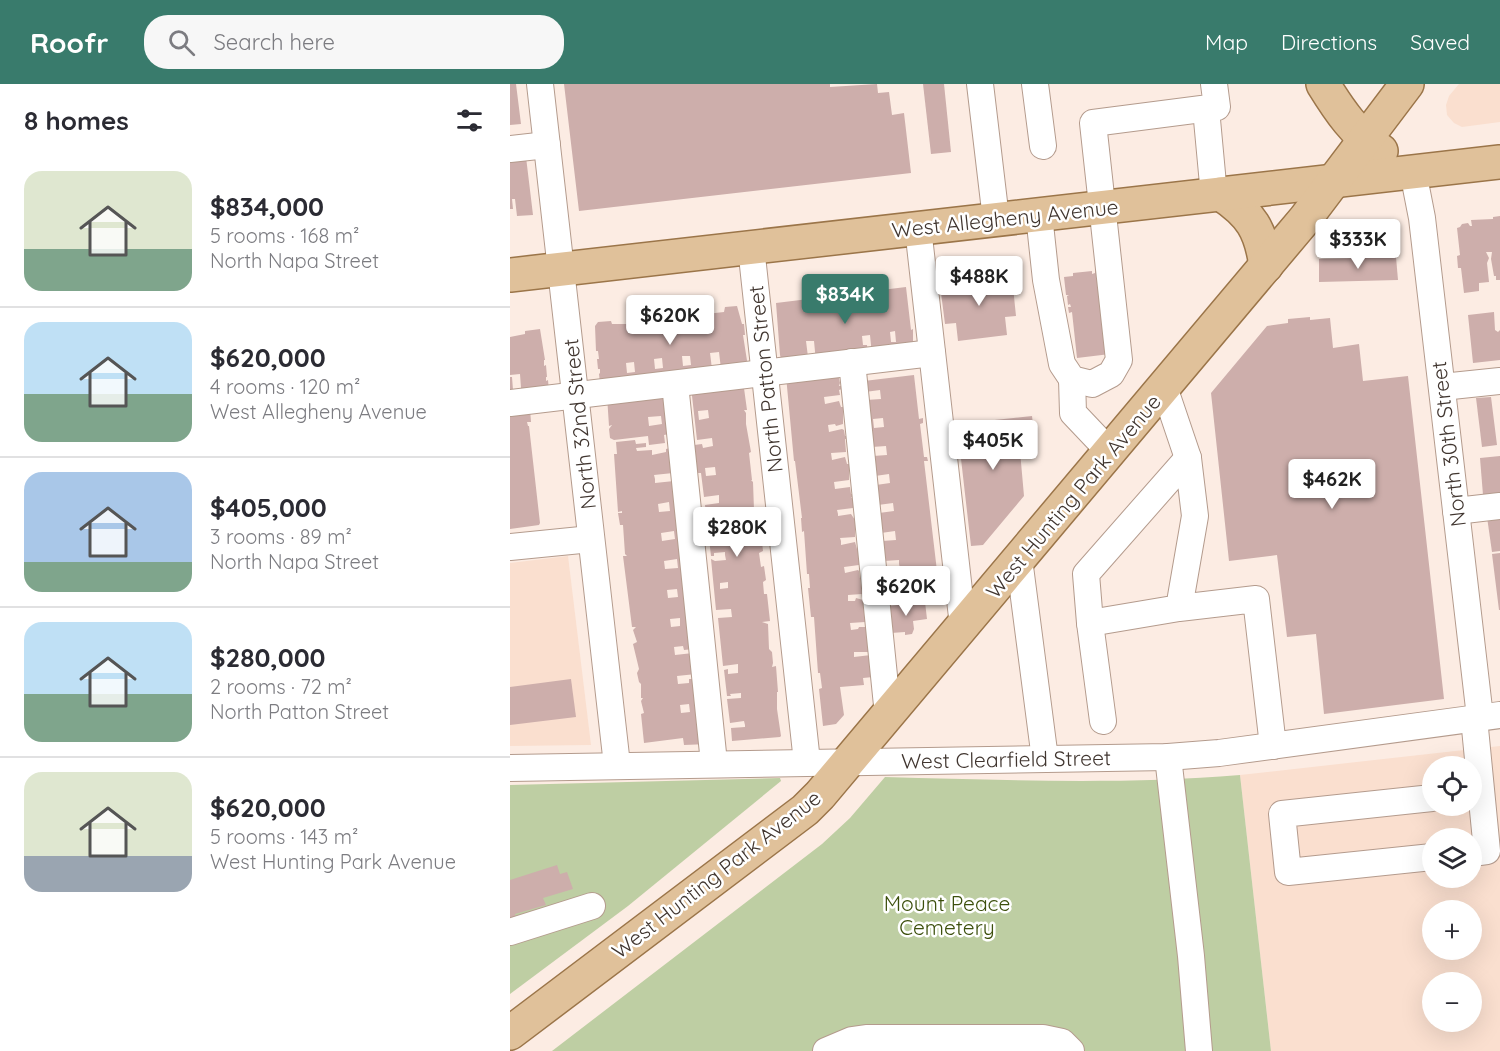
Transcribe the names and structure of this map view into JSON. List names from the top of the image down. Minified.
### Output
{"streets":{"main road":["West Allegheny Avenue","West Hunting Park Avenue"],"street":["North Patton Street","North 32nd Street","North 30th Street","West Clearfield Street"]},"crossings":[["West Allegheny Avenue","North Patton Street"],["West Allegheny Avenue","North 32nd Street"],["West Allegheny Avenue","North 30th Street"],["West Allegheny Avenue","West Hunting Park Avenue"],["North Patton Street","West Clearfield Street"],["North 32nd Street","West Clearfield Street"],["North 30th Street","West Clearfield Street"],["West Hunting Park Avenue","West Clearfield Street"]],"parks":["Mount Peace Cemetery"],"page":{"header":"Roofr","search":"Search here","nav":["Map","Directions","Saved"],"heading":"8 homes","list":[{"name":"$834,000","note":"5 rooms · 168 m² · North Napa Street"},{"name":"$620,000","note":"4 rooms · 120 m² · West Allegheny Avenue"},{"name":"$405,000","note":"3 rooms · 89 m² · North Napa Street"},{"name":"$280,000","note":"2 rooms · 72 m² · North Patton Street"},{"name":"$620,000","note":"5 rooms · 143 m² · West Hunting Park Avenue"}],"price":["$333K","$488K","$834K","$620K","$405K","$462K","$280K","$620K"],"map_buttons":["+","−"]}}
